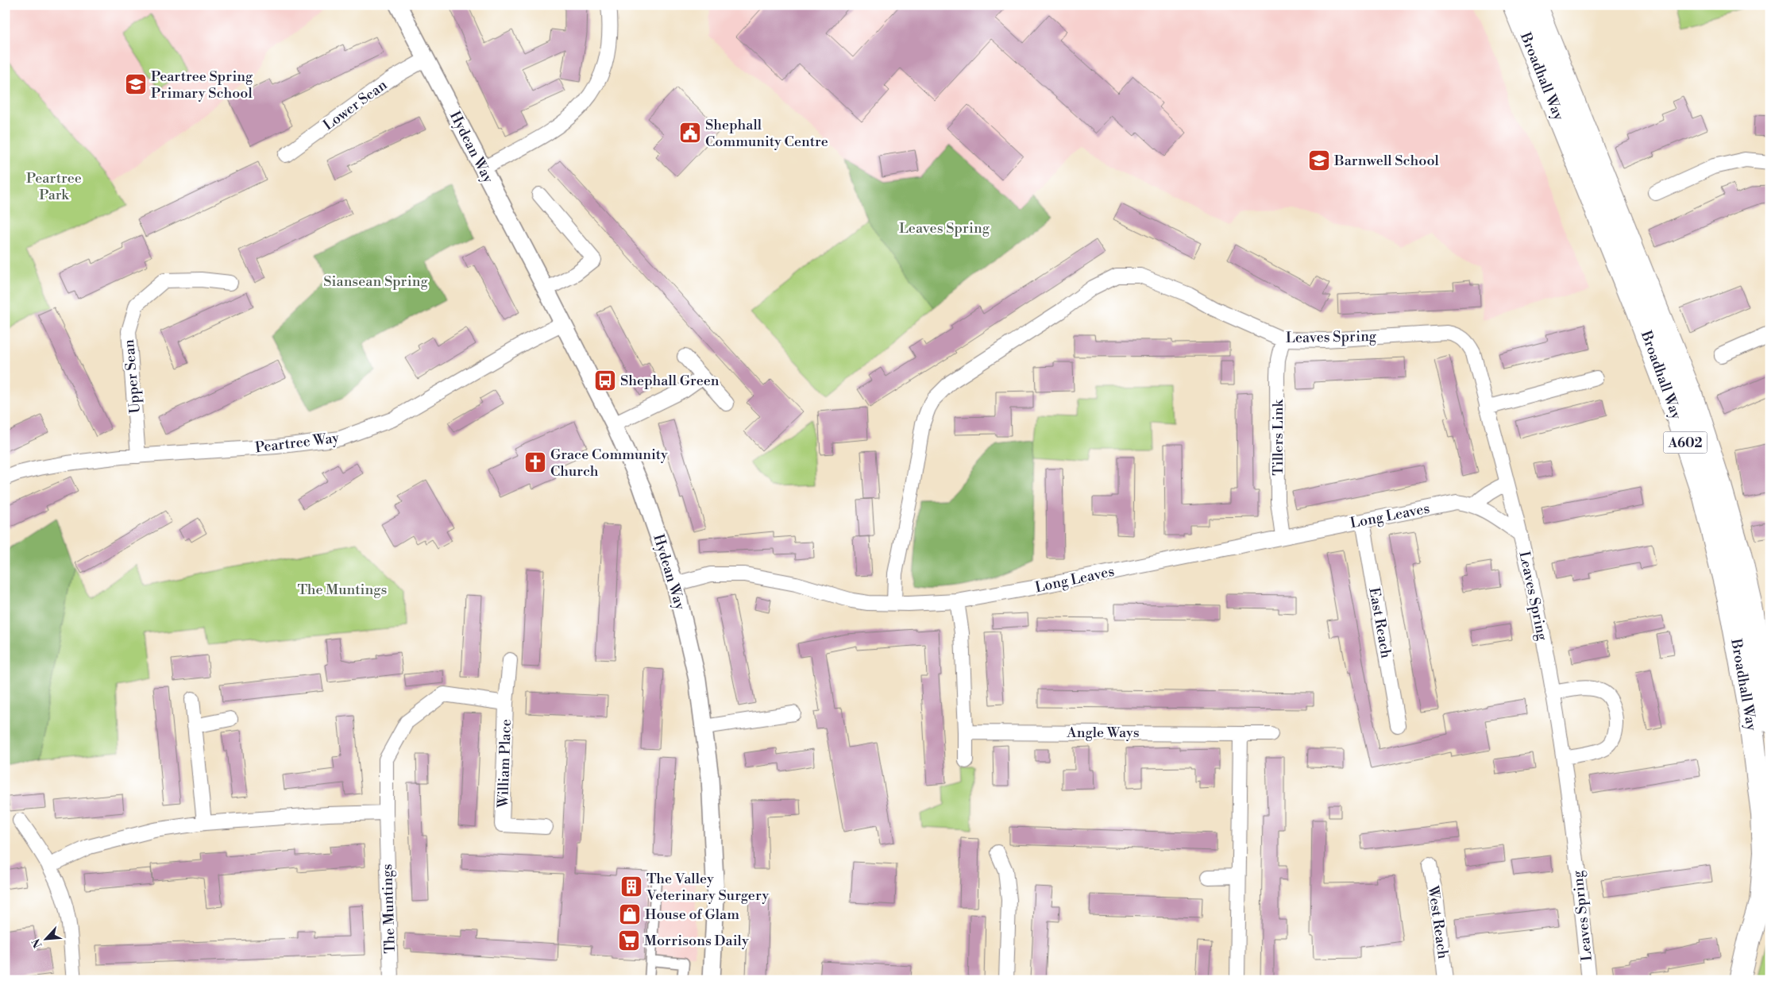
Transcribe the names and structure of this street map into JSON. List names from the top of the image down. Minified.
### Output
{"streets":{"highway":["Broadhall Way","A602"],"street":["Lower Sean","Hydean Way","Leaves Spring","Upper Sean","Tillers Link","Peartree Way","Long Leaves","East Reach","Angle Ways","William Place","The Muntings","West Reach"]},"crossings":[["Lower Sean","Hydean Way"],["Hydean Way","Peartree Way"],["Hydean Way","Long Leaves"],["Leaves Spring","Tillers Link"],["Leaves Spring","Long Leaves"],["Upper Sean","Peartree Way"],["Tillers Link","Long Leaves"],["Long Leaves","East Reach"],["William Place","The Muntings"]],"parks":["Peartree Park","Leaves Spring","Siansean Spring","The Muntings"],"places":{"school or university":["Peartree Spring Primary School","Barnwell School"],"public building":["Shephall Community Centre"],"bus stop":["Shephall Green"],"church":["Grace Community Church"],"building":["The Valley Veterinary Surgery"],"shop":["House of Glam"],"supermarket":["Morrisons Daily"]},"north":"bottom left"}
